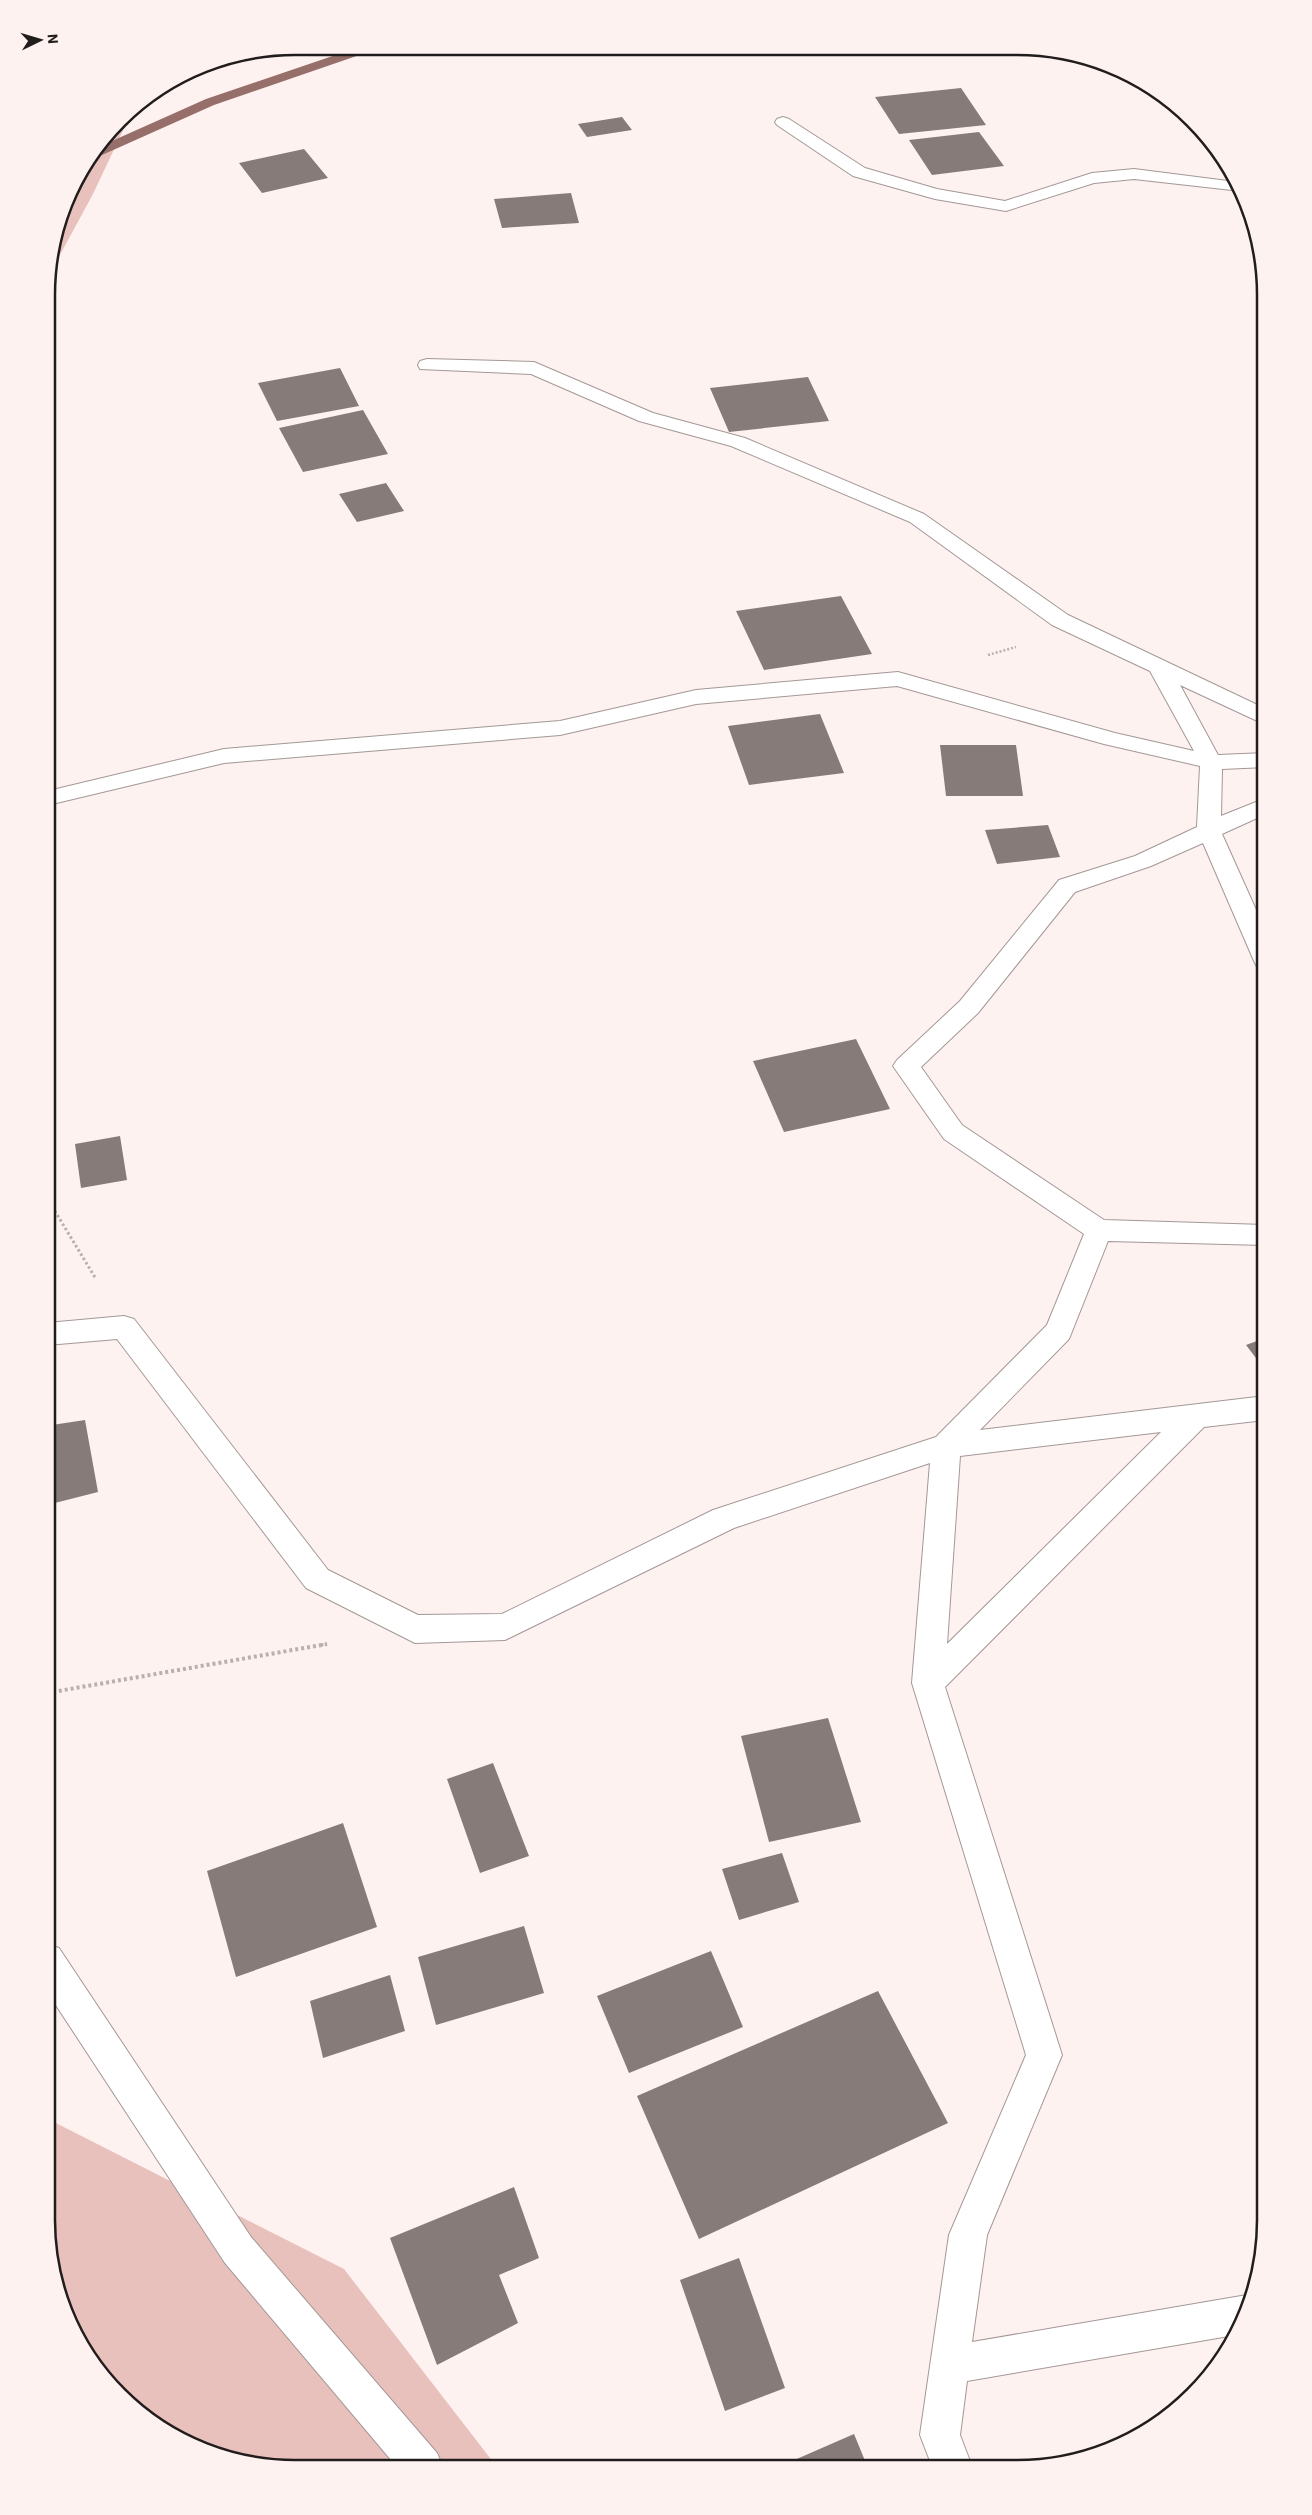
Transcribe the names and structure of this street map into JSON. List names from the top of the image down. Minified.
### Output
{"north":"right"}
